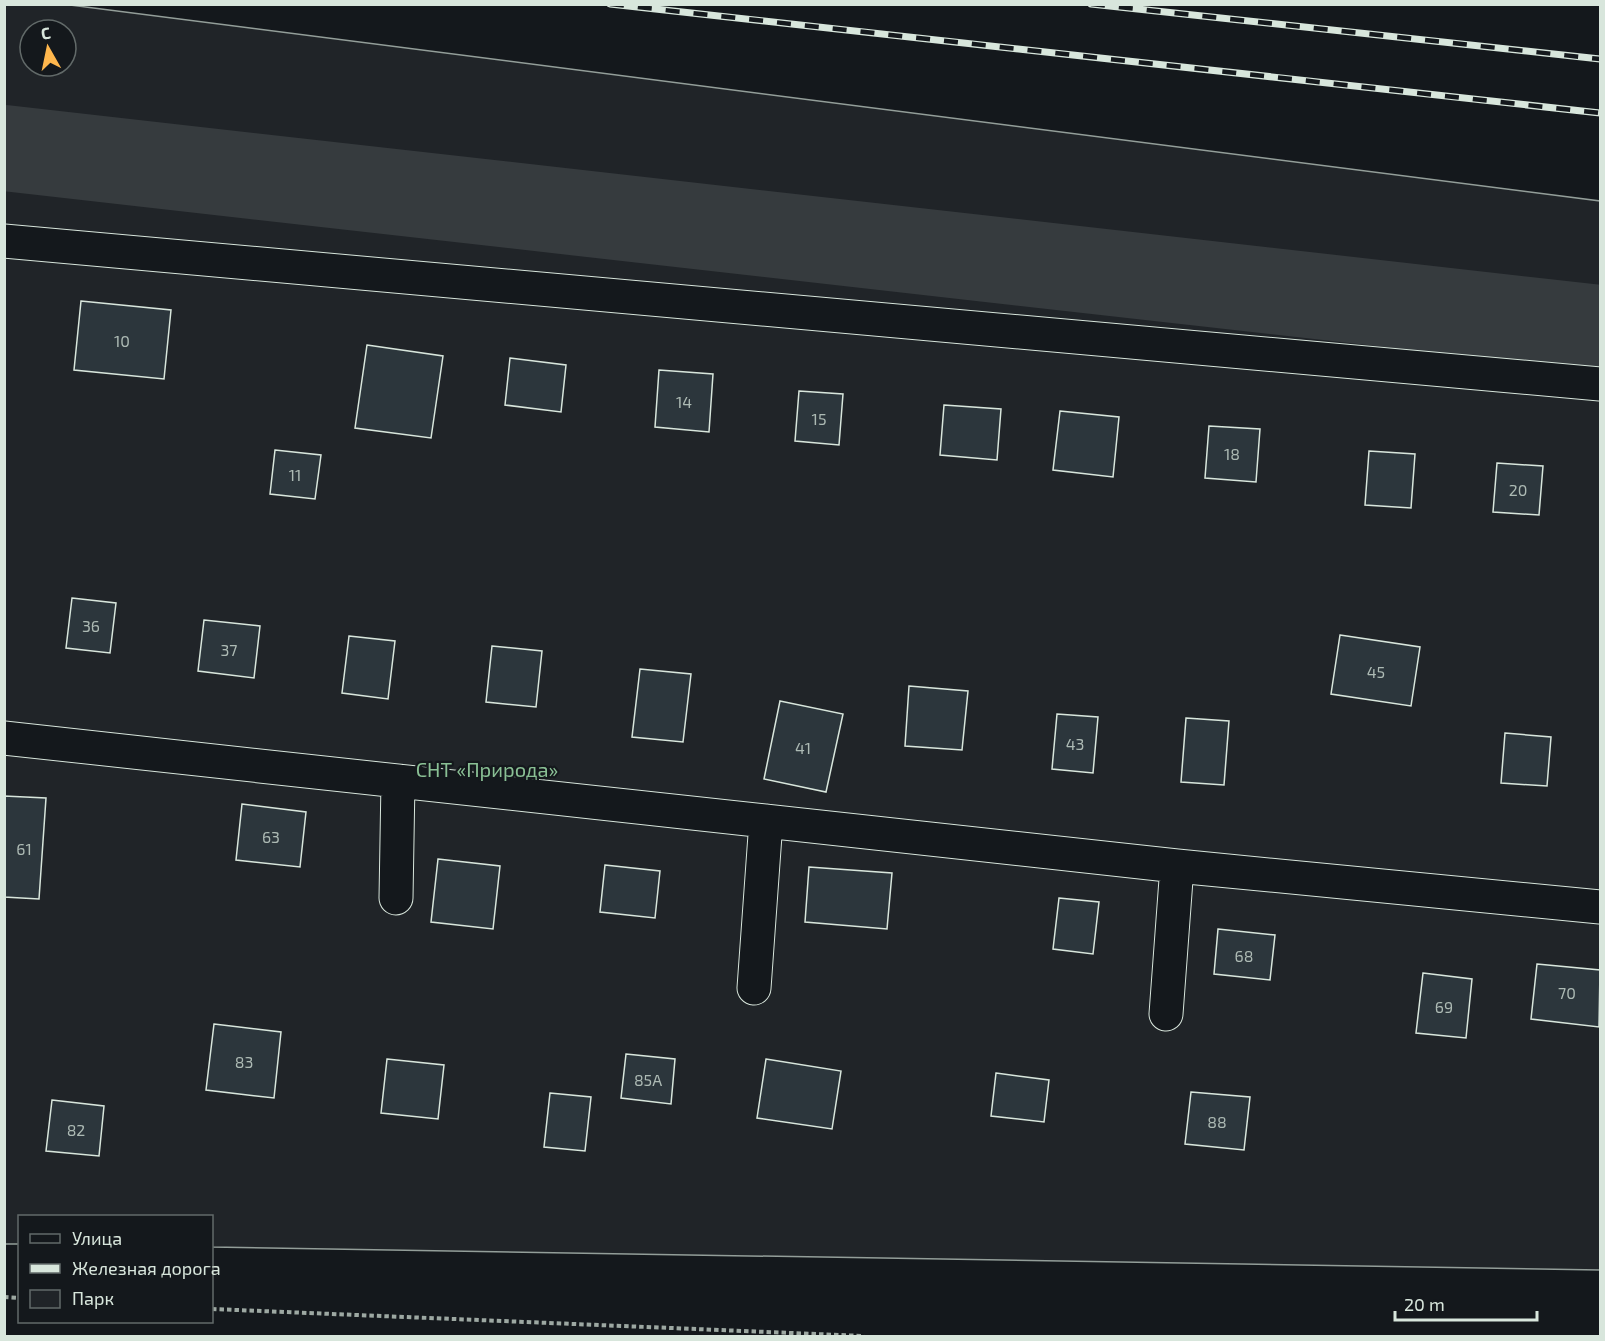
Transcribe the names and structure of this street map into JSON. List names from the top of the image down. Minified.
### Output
{"parks":["СНТ «Природа»"],"house_numbers":["10","14","15","18","11","20","36","37","45","43","41","63","61","68","70","69","83","85А","88","82"],"legend":["Улица","Железная дорога","Парк"],"scale_bar":"20 m","north":"top"}
